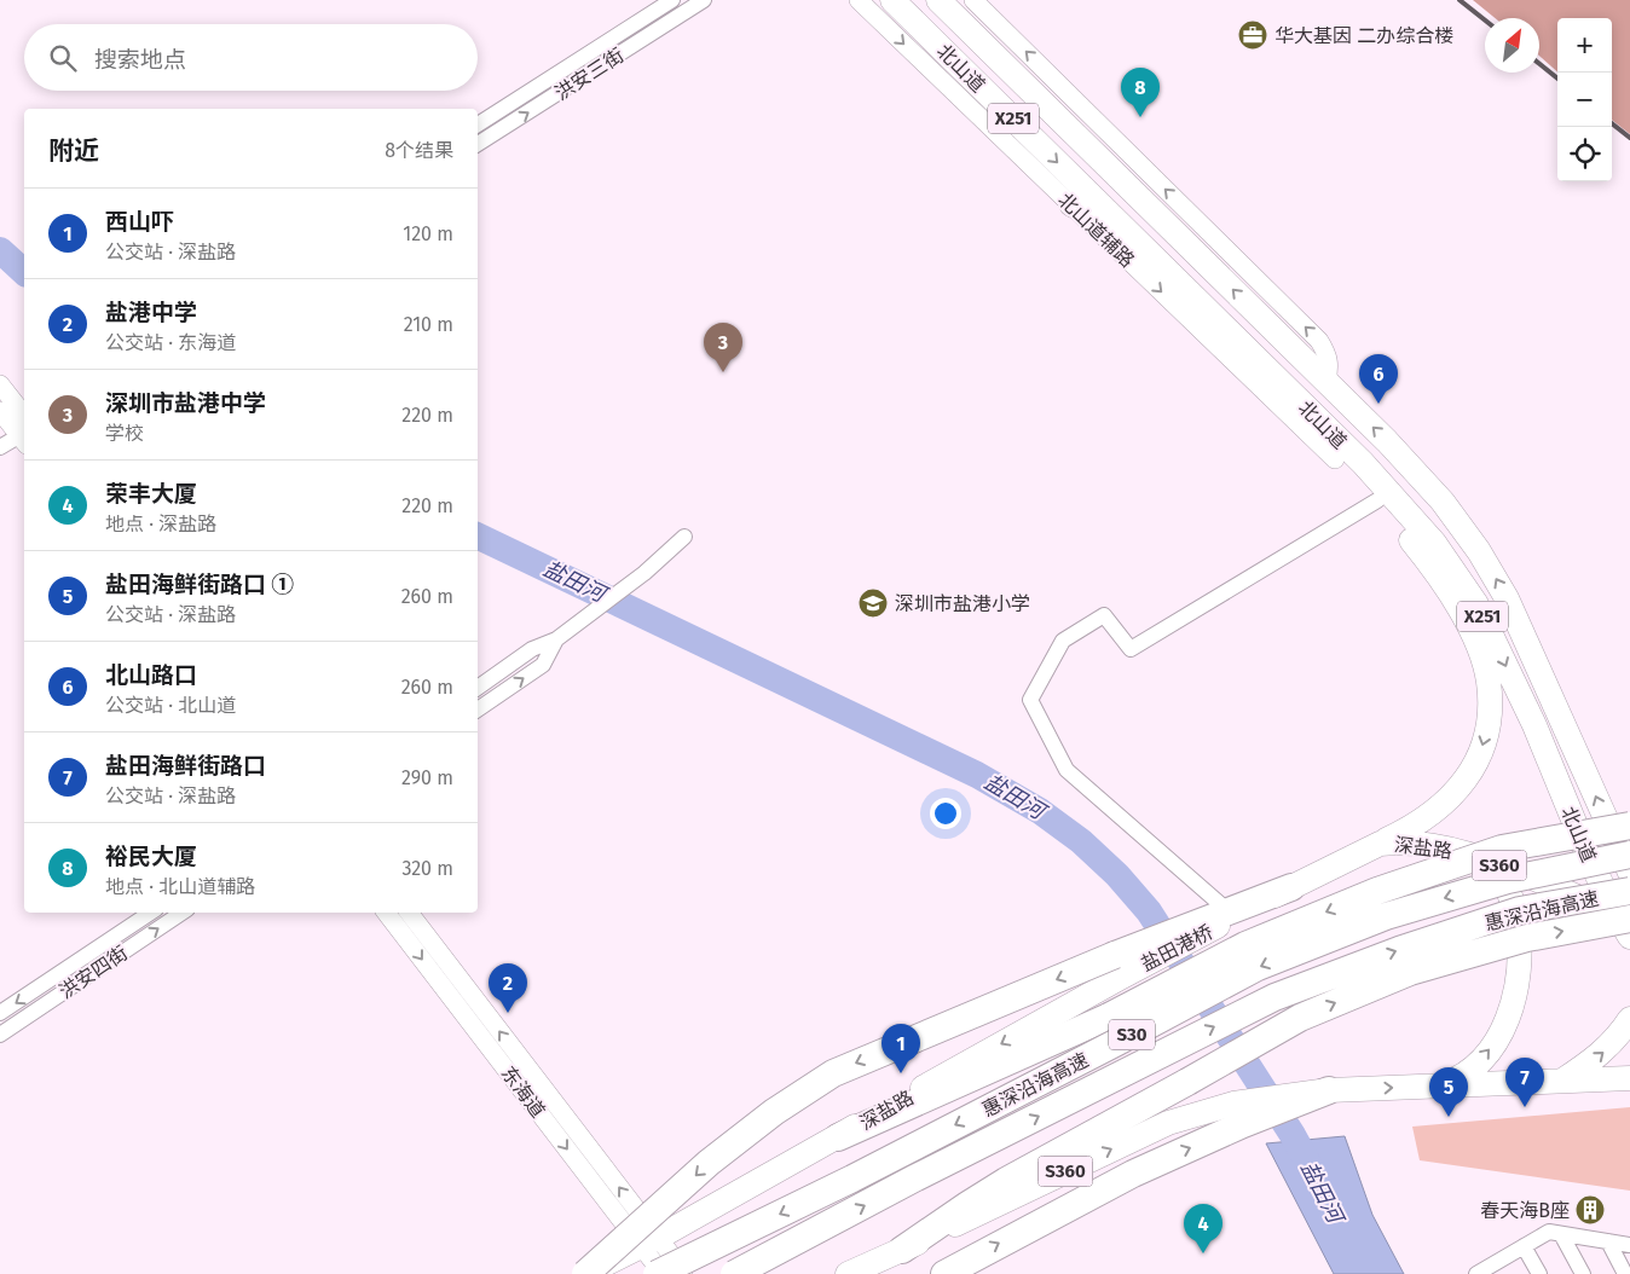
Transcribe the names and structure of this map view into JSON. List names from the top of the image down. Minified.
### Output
{"streets":{"highway":["惠深沿海高速","S30"],"main road":["北山道","X251","深盐路","S360","盐田港桥"],"street":["洪安三街","北山道辅路","洪安四街","东海道"]},"crossings":[["北山道","深盐路"],["北山道","惠深沿海高速"],["深盐路","惠深沿海高速"],["深盐路","盐田港桥"],["深盐路","东海道"]],"water":["盐田河"],"places":{"office":["华大基因 二办综合楼"],"school or university":["深圳市盐港小学"],"building":["春天海B座"]},"north":"top right","page":{"map_buttons":["+","−"],"search":"搜索地点","pins":["8","3","6","2","1","7","5","4"],"heading":["附近","8个结果"],"list":[{"mark":"1","name":"西山吓","note":"公交站 · 深盐路","value":"120 m"},{"mark":"2","name":"盐港中学","note":"公交站 · 东海道","value":"210 m"},{"mark":"3","name":"深圳市盐港中学","note":"学校","value":"220 m"},{"mark":"4","name":"荣丰大厦","note":"地点 · 深盐路","value":"220 m"},{"mark":"5","name":"盐田海鲜街路口 ①","note":"公交站 · 深盐路","value":"260 m"},{"mark":"6","name":"北山路口","note":"公交站 · 北山道","value":"260 m"},{"mark":"7","name":"盐田海鲜街路口","note":"公交站 · 深盐路","value":"290 m"},{"mark":"8","name":"裕民大厦","note":"地点 · 北山道辅路","value":"320 m"}]}}
